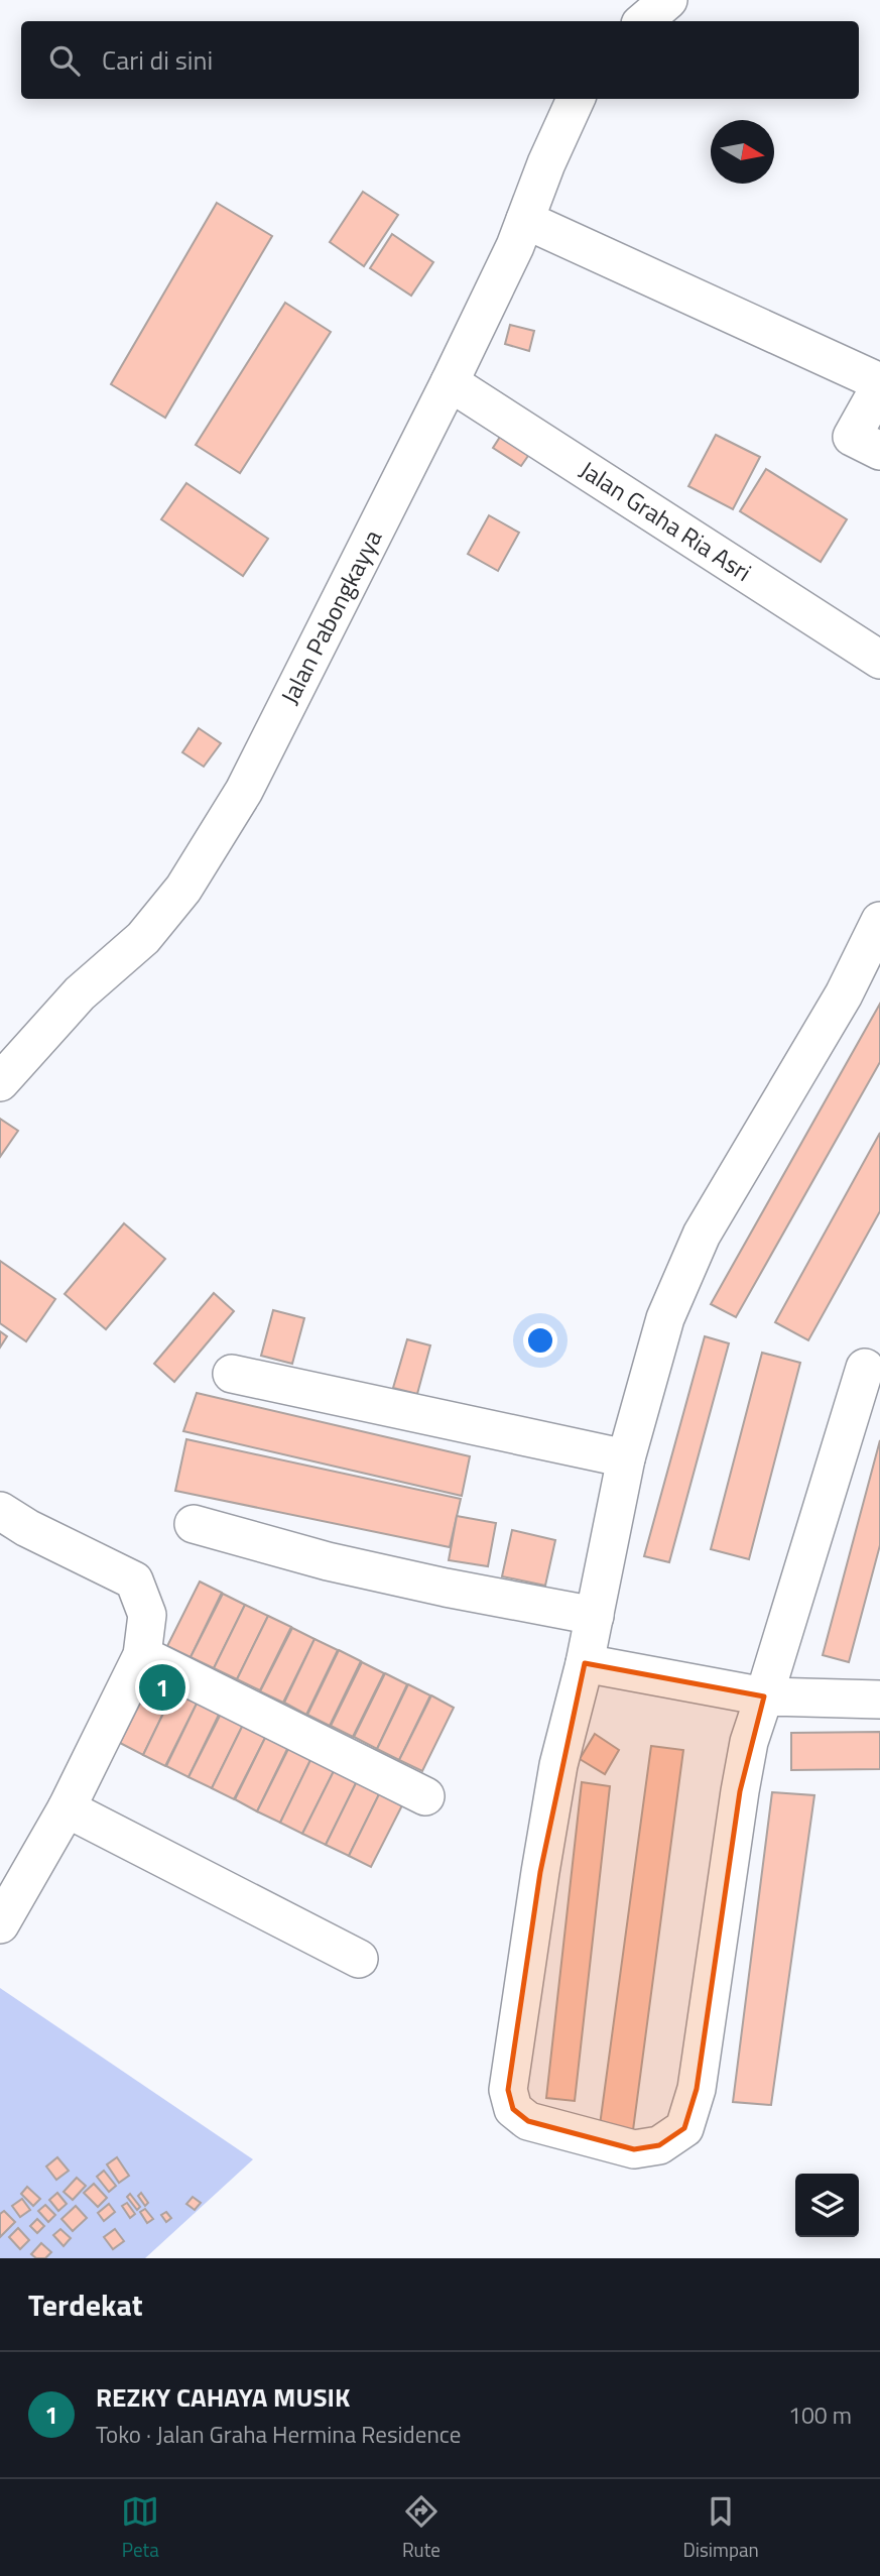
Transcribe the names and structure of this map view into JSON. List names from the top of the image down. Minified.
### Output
{"streets":{"street":["Jalan Graha Ria Asri","Jalan Pabongkayya"]},"crossings":[["Jalan Graha Ria Asri","Jalan Pabongkayya"]],"north":"right","page":{"search":"Cari di sini","pins":"1","heading":"Terdekat","list":[{"mark":"1","name":"REZKY CAHAYA MUSIK","note":"Toko · Jalan Graha Hermina Residence","value":"100 m"}],"nav":["Peta","Rute","Disimpan"]}}
